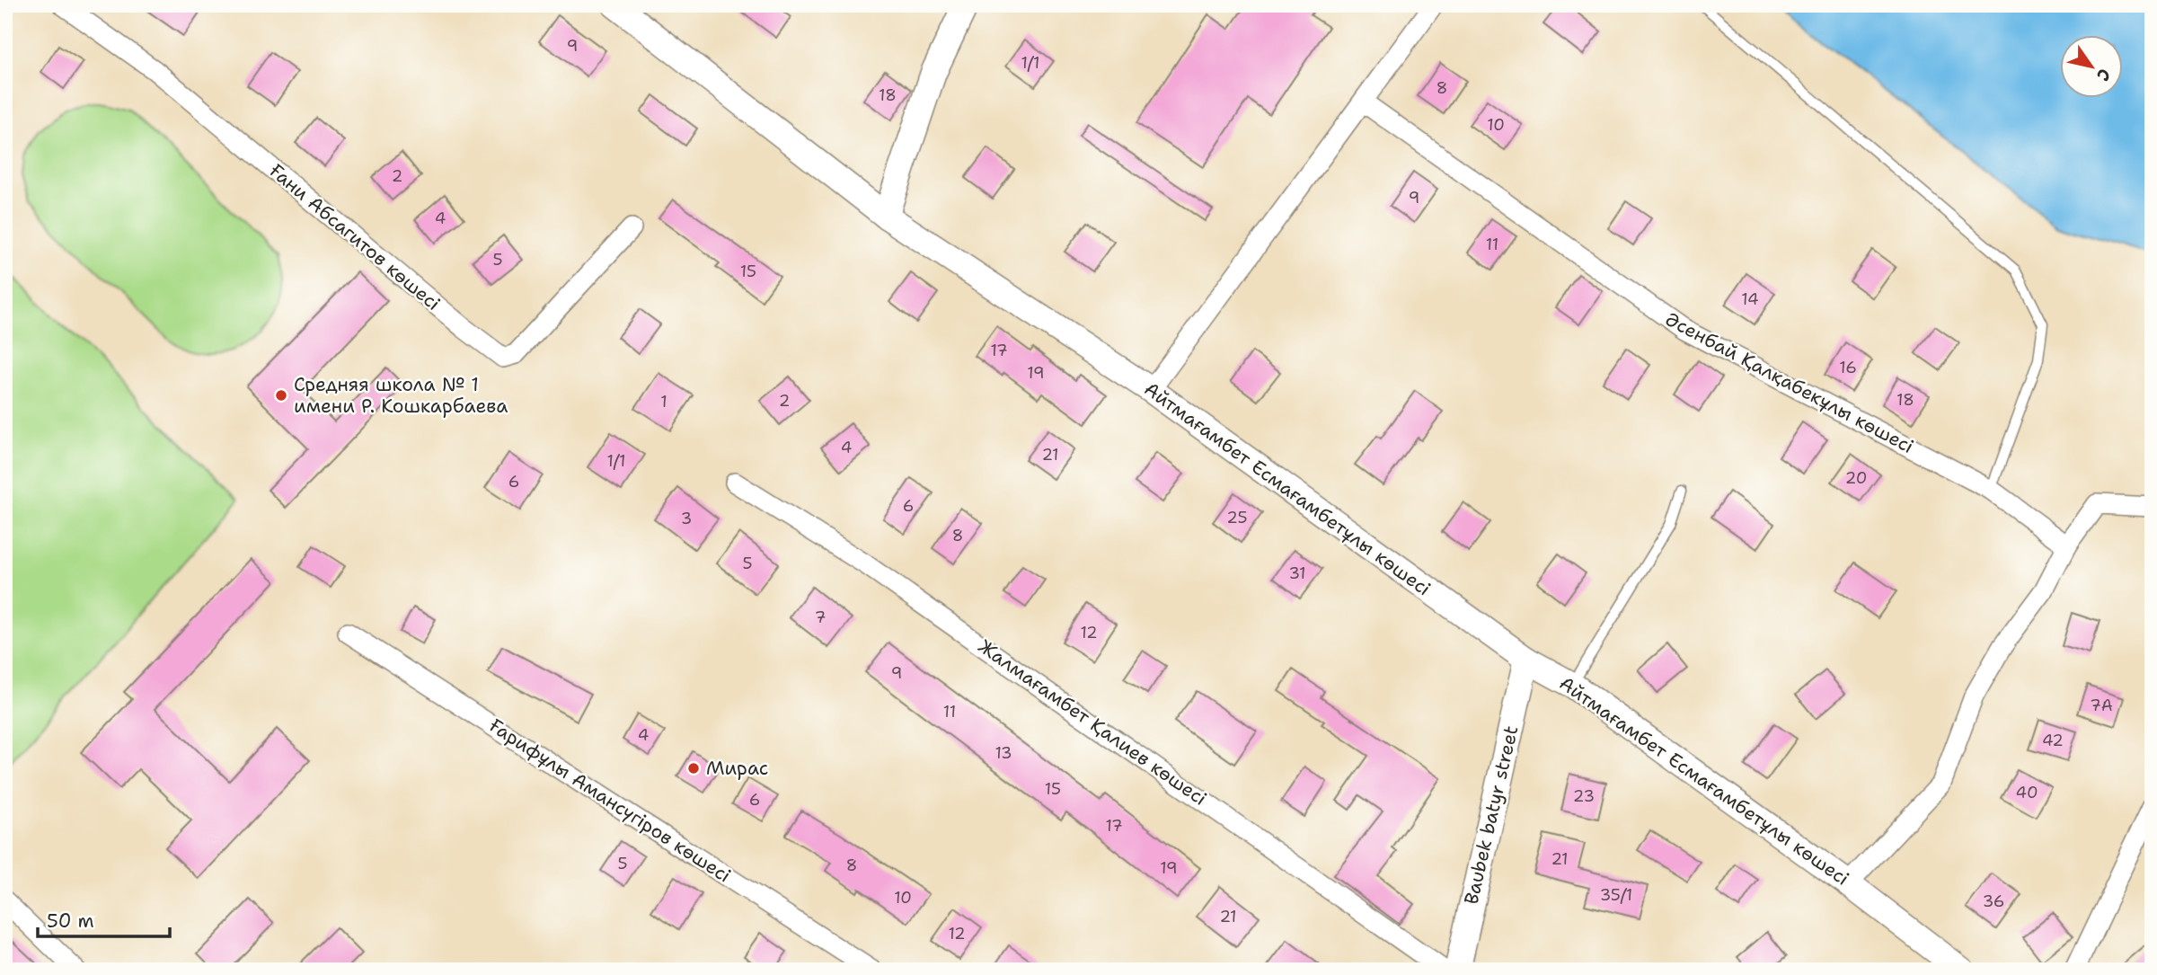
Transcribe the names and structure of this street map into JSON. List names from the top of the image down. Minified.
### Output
{"streets":{"street":["Ғани Абсагитов көшесі","Әсенбай Қалқабекұлы көшесі","Айтмағамбет Есмағамбетұлы көшесі","Жалмағамбет Қалиев көшесі","Ғарифұлы Амансүгіров көшесі","Baubek batyr street"]},"crossings":[["Айтмағамбет Есмағамбетұлы көшесі","Baubek batyr street"]],"places":["Средняя школа № 1 имени Р. Кошкарбаева","Мирас"],"house_numbers":["9","1/1","8","18","10","2","9","4","11","5","15","14","17","16","19","18","2","1","4","21","1/1","20","6","6","25","3","8","5","31","7","12","9","7А","11","4","42","13","15","40","23","6","17","21","5","8","19","35/1","10","36","21","12"],"scale_bar":"50 m","north":"bottom right"}
